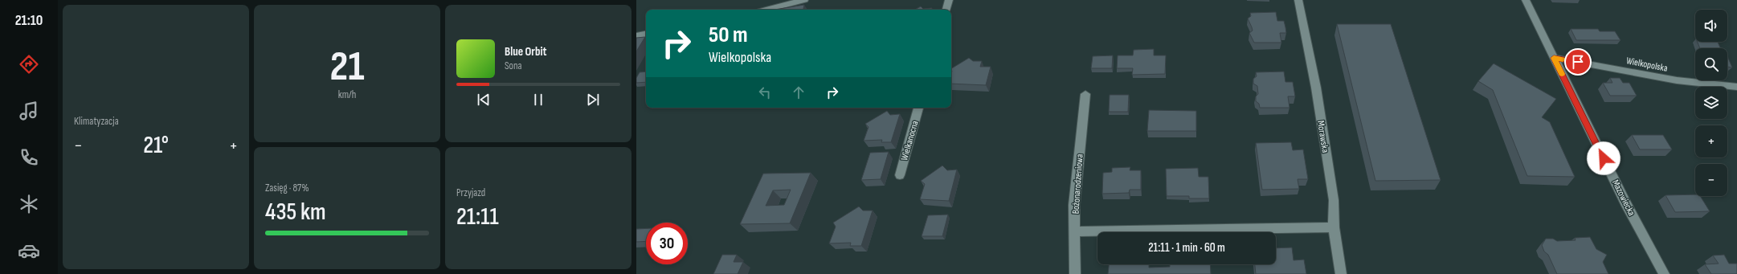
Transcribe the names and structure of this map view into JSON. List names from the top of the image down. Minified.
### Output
{"streets":{"street":["Wielkopolska","Morawska","Wielkanocna","Bożonarodzeniowa","Mazowiecka"]},"crossings":[["Wielkopolska","Mazowiecka"]],"page":{"tabs":"21:10","tile":["Klimatyzacja",["21","km/h"],["Zasięg · 87%","435 km"],["Przyjazd","21:11"]],"map_buttons":["+","−"],"turn":["50 m","Wielkopolska"],"song":["Blue Orbit","Sona"],"heat":["−","21°","+"],"limit":"30","trip":"21:11 · 1 min · 60 m"}}
